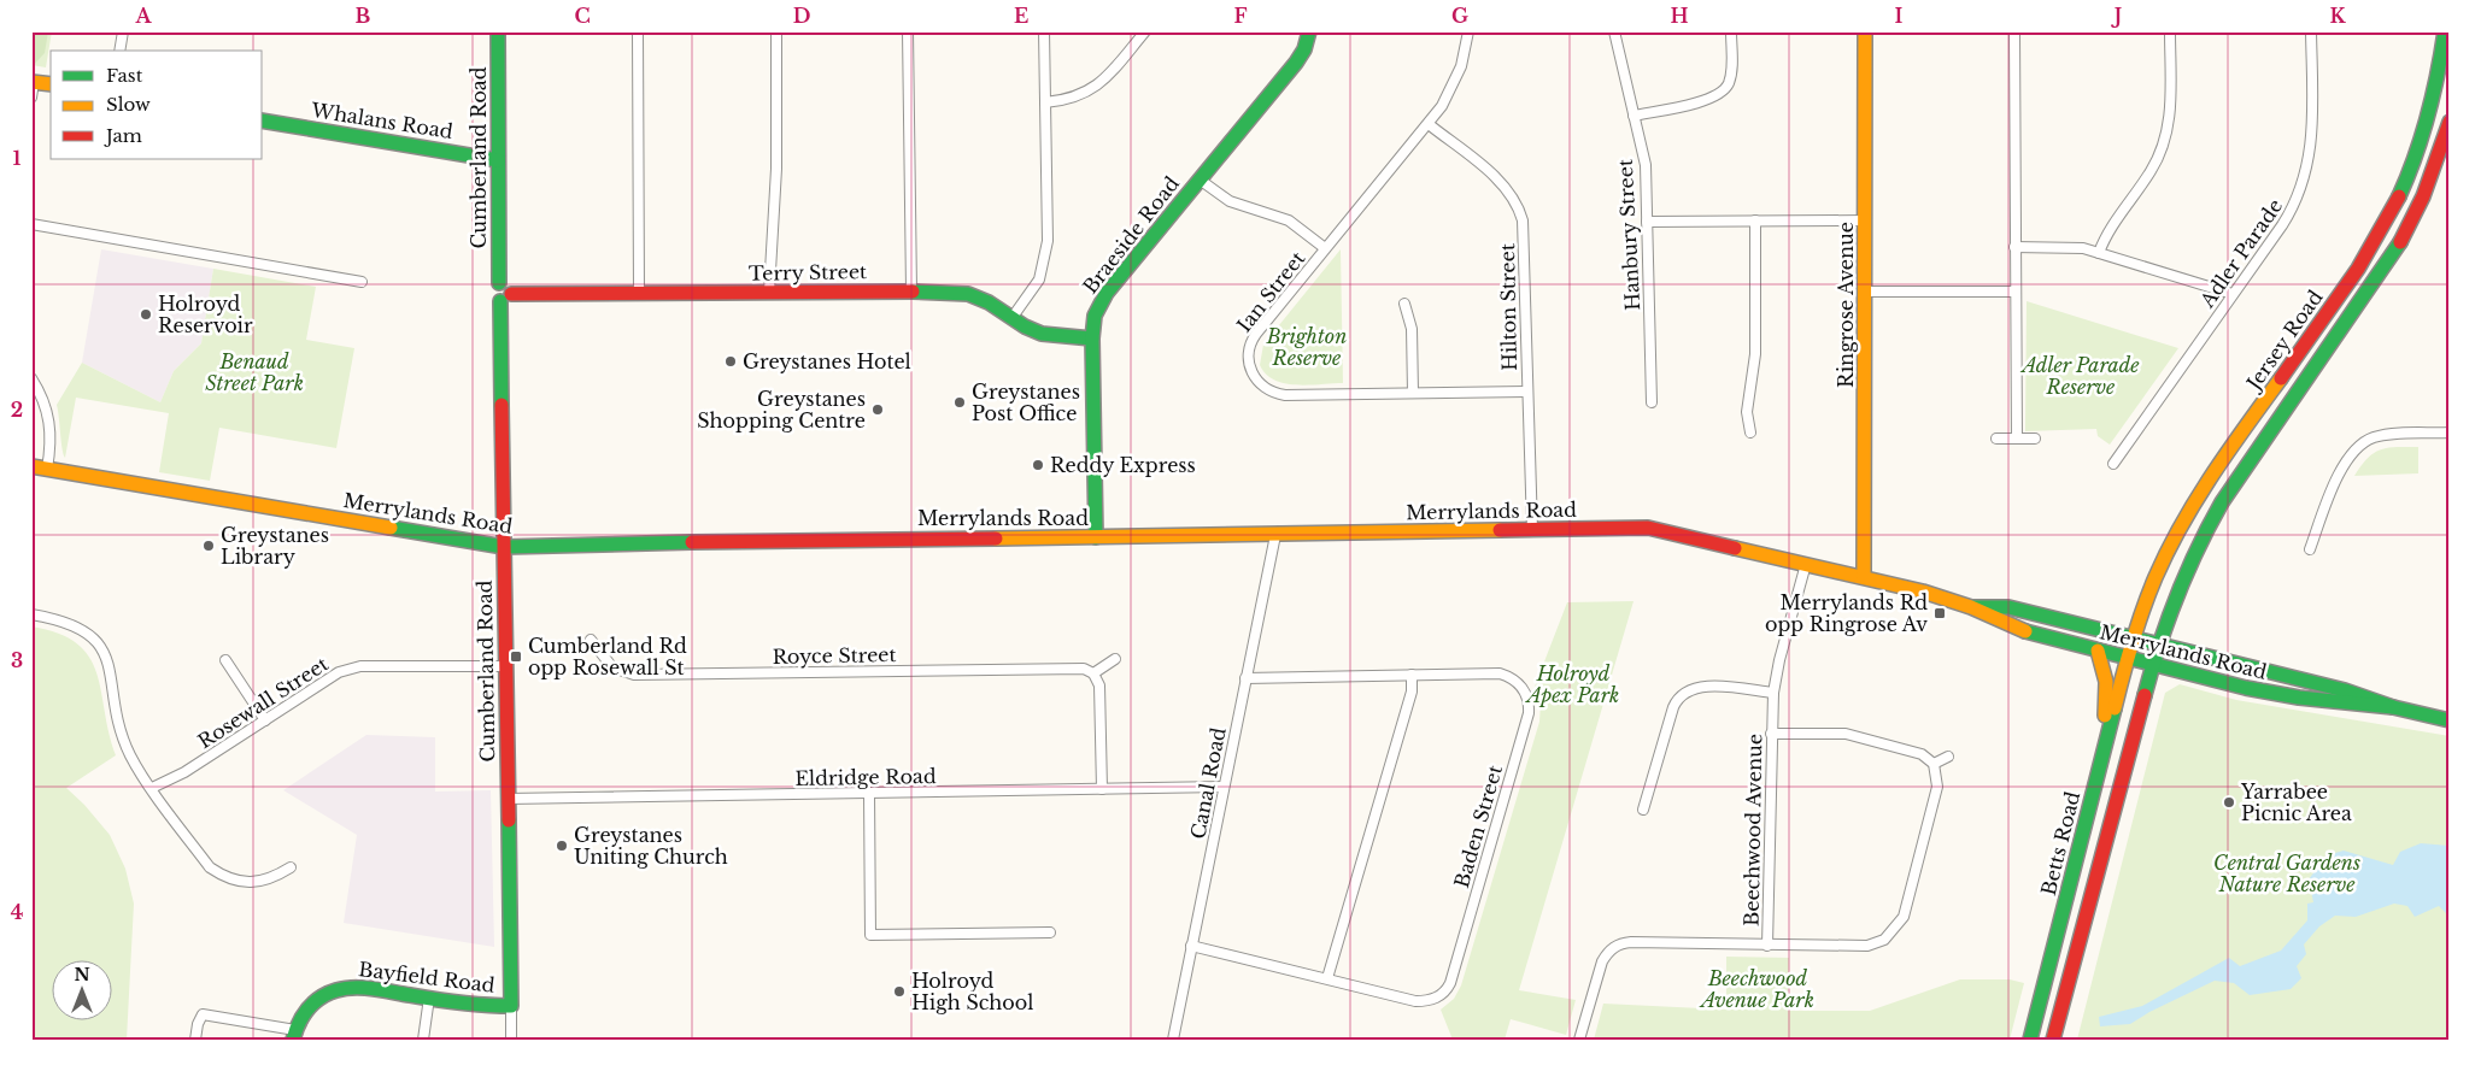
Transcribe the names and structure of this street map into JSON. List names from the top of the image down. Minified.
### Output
{"streets":{"main road":["Whalans Road","Cumberland Road","Braeside Road","Terry Street","Ringrose Avenue","Jersey Road","Merrylands Road","Betts Road","Bayfield Road"],"street":["Hanbury Street","Adler Parade","Ian Street","Hilton Street","Royce Street","Rosewall Street","Eldridge Road","Canal Road","Baden Street","Beechwood Avenue"]},"crossings":[["Whalans Road","Cumberland Road"],["Cumberland Road","Terry Street"],["Cumberland Road","Merrylands Road"],["Cumberland Road","Rosewall Street"],["Cumberland Road","Eldridge Road"],["Cumberland Road","Bayfield Road"],["Braeside Road","Terry Street"],["Braeside Road","Merrylands Road"],["Ian Street","Hilton Street"],["Ringrose Avenue","Merrylands Road"],["Hilton Street","Merrylands Road"],["Jersey Road","Merrylands Road"],["Jersey Road","Betts Road"],["Merrylands Road","Canal Road"],["Merrylands Road","Beechwood Avenue"],["Merrylands Road","Betts Road"],["Eldridge Road","Canal Road"],["Canal Road","Baden Street"]],"parks":["Brighton Reserve","Benaud Street Park","Adler Parade Reserve","Holroyd Apex Park","Central Gardens Nature Reserve","Beechwood Avenue Park"],"places":{"other":["Holroyd Reservoir","Greystanes Hotel","Greystanes Post Office","Greystanes Shopping Centre","Reddy Express","Greystanes Library","Yarrabee Picnic Area","Greystanes Uniting Church","Holroyd High School"],"transit":["Merrylands Rd opp Ringrose Av","Cumberland Rd opp Rosewall St"]},"legend":["Fast","Slow","Jam"],"north":"top","grid":{"columns":["A","B","C","D","E","F","G","H","I","J","K"],"rows":["1","2","3","4"]}}
